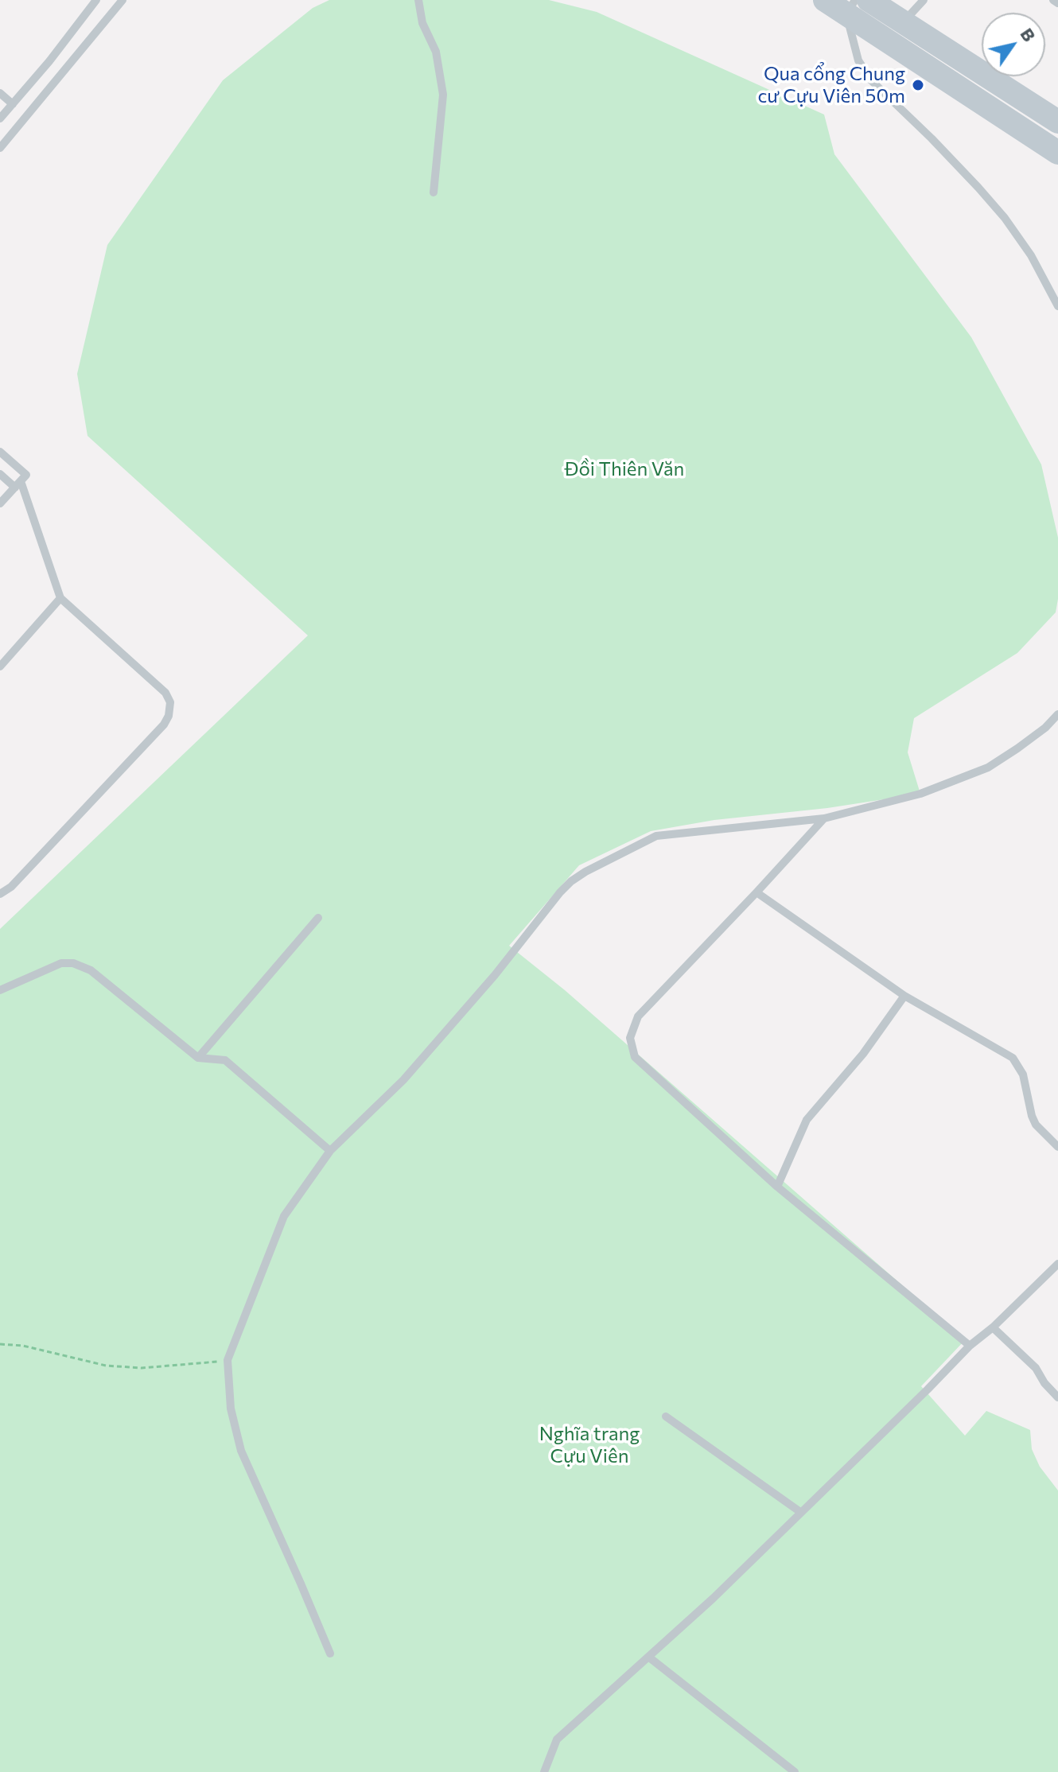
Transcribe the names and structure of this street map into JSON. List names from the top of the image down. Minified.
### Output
{"parks":["Đồi Thiên Văn","Nghĩa trang Cựu Viên"],"places":["Qua cổng Chung cư Cựu Viên 50m"],"north":"top right"}
